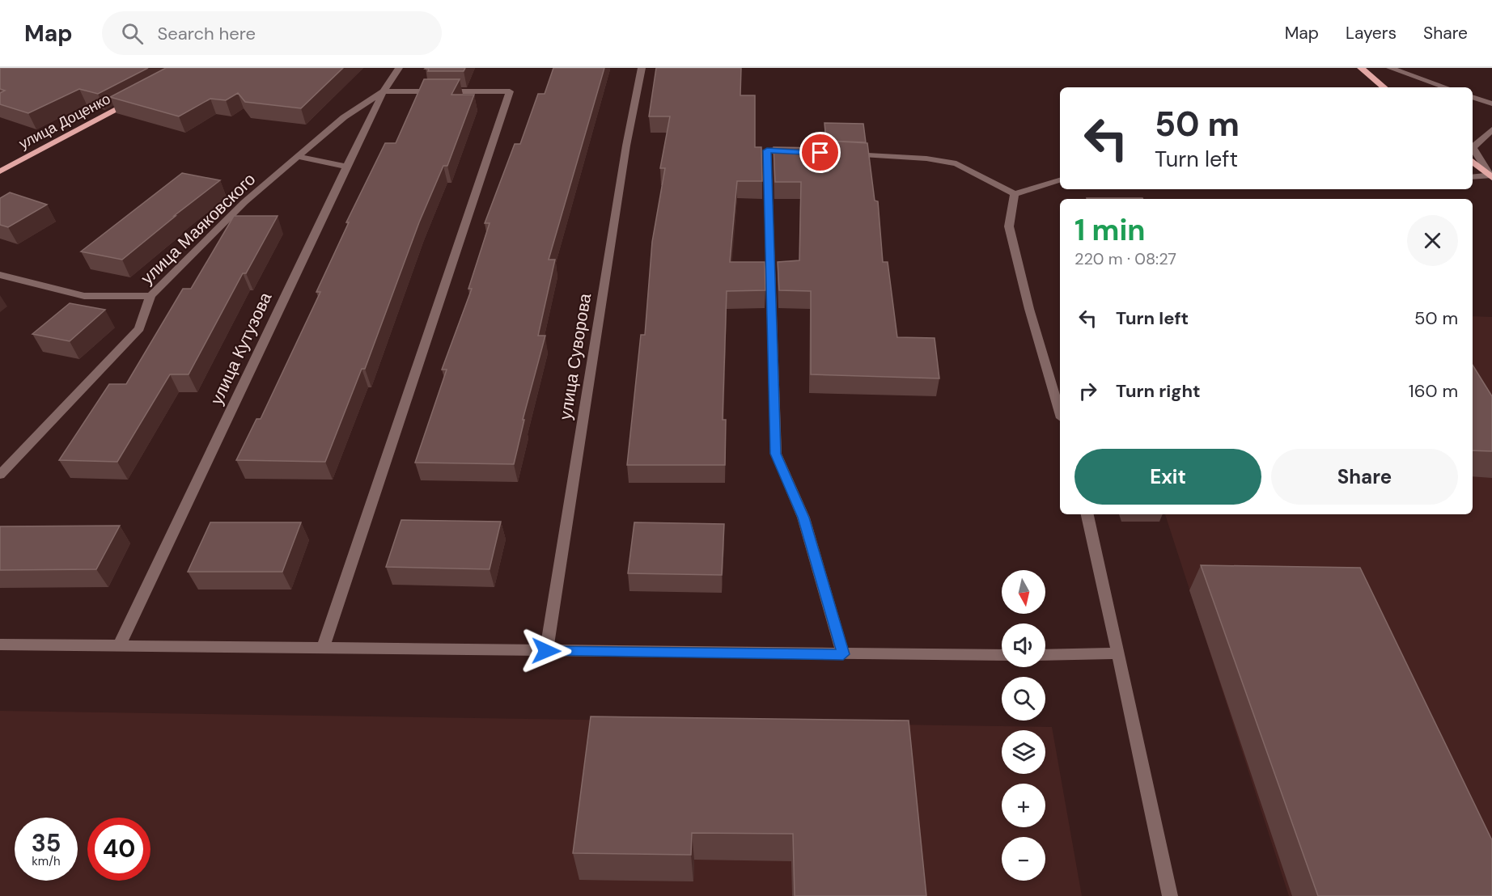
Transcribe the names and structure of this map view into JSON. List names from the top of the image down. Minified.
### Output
{"streets":{"main road":["улица Доценко"],"street":["улица Маяковского","улица Кутузова","улица Суворова"]},"crossings":[["улица Маяковского","улица Кутузова"]],"north":"bottom","page":{"header":"Map","search":"Search here","nav":["Map","Layers","Share"],"turn":["50 m","Turn left"],"heading":["1 min","220 m · 08:27"],"list":[{"name":"Turn left","value":"50 m"},{"name":"Turn right","value":"160 m"}],"buttons":["Exit","Share"],"map_buttons":["+","−"],"speed":"35 km/h","limit":"40"}}
